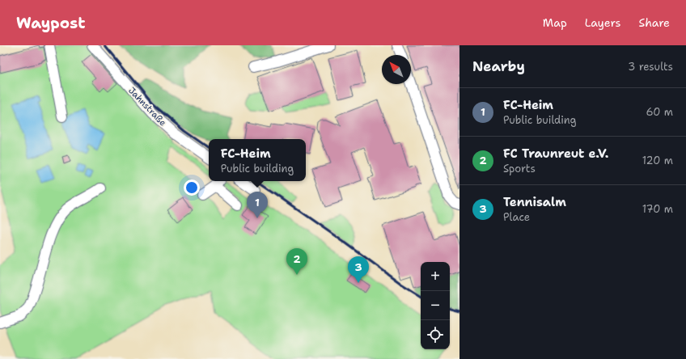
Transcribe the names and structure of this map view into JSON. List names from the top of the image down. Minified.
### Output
{"streets":{"street":["Jahnstraße"]},"north":"top left","page":{"header":"Waypost","nav":["Map","Layers","Share"],"heading":["Nearby","3 results"],"list":[{"mark":"1","name":"FC-Heim","note":"Public building","value":"60 m"},{"mark":"2","name":"FC Traunreut e.V.","note":"Sports","value":"120 m"},{"mark":"3","name":"Tennisalm","note":"Place","value":"170 m"}],"popup":["FC-Heim","Public building"],"pins":["1","2","3"],"map_buttons":["+","−"]}}
